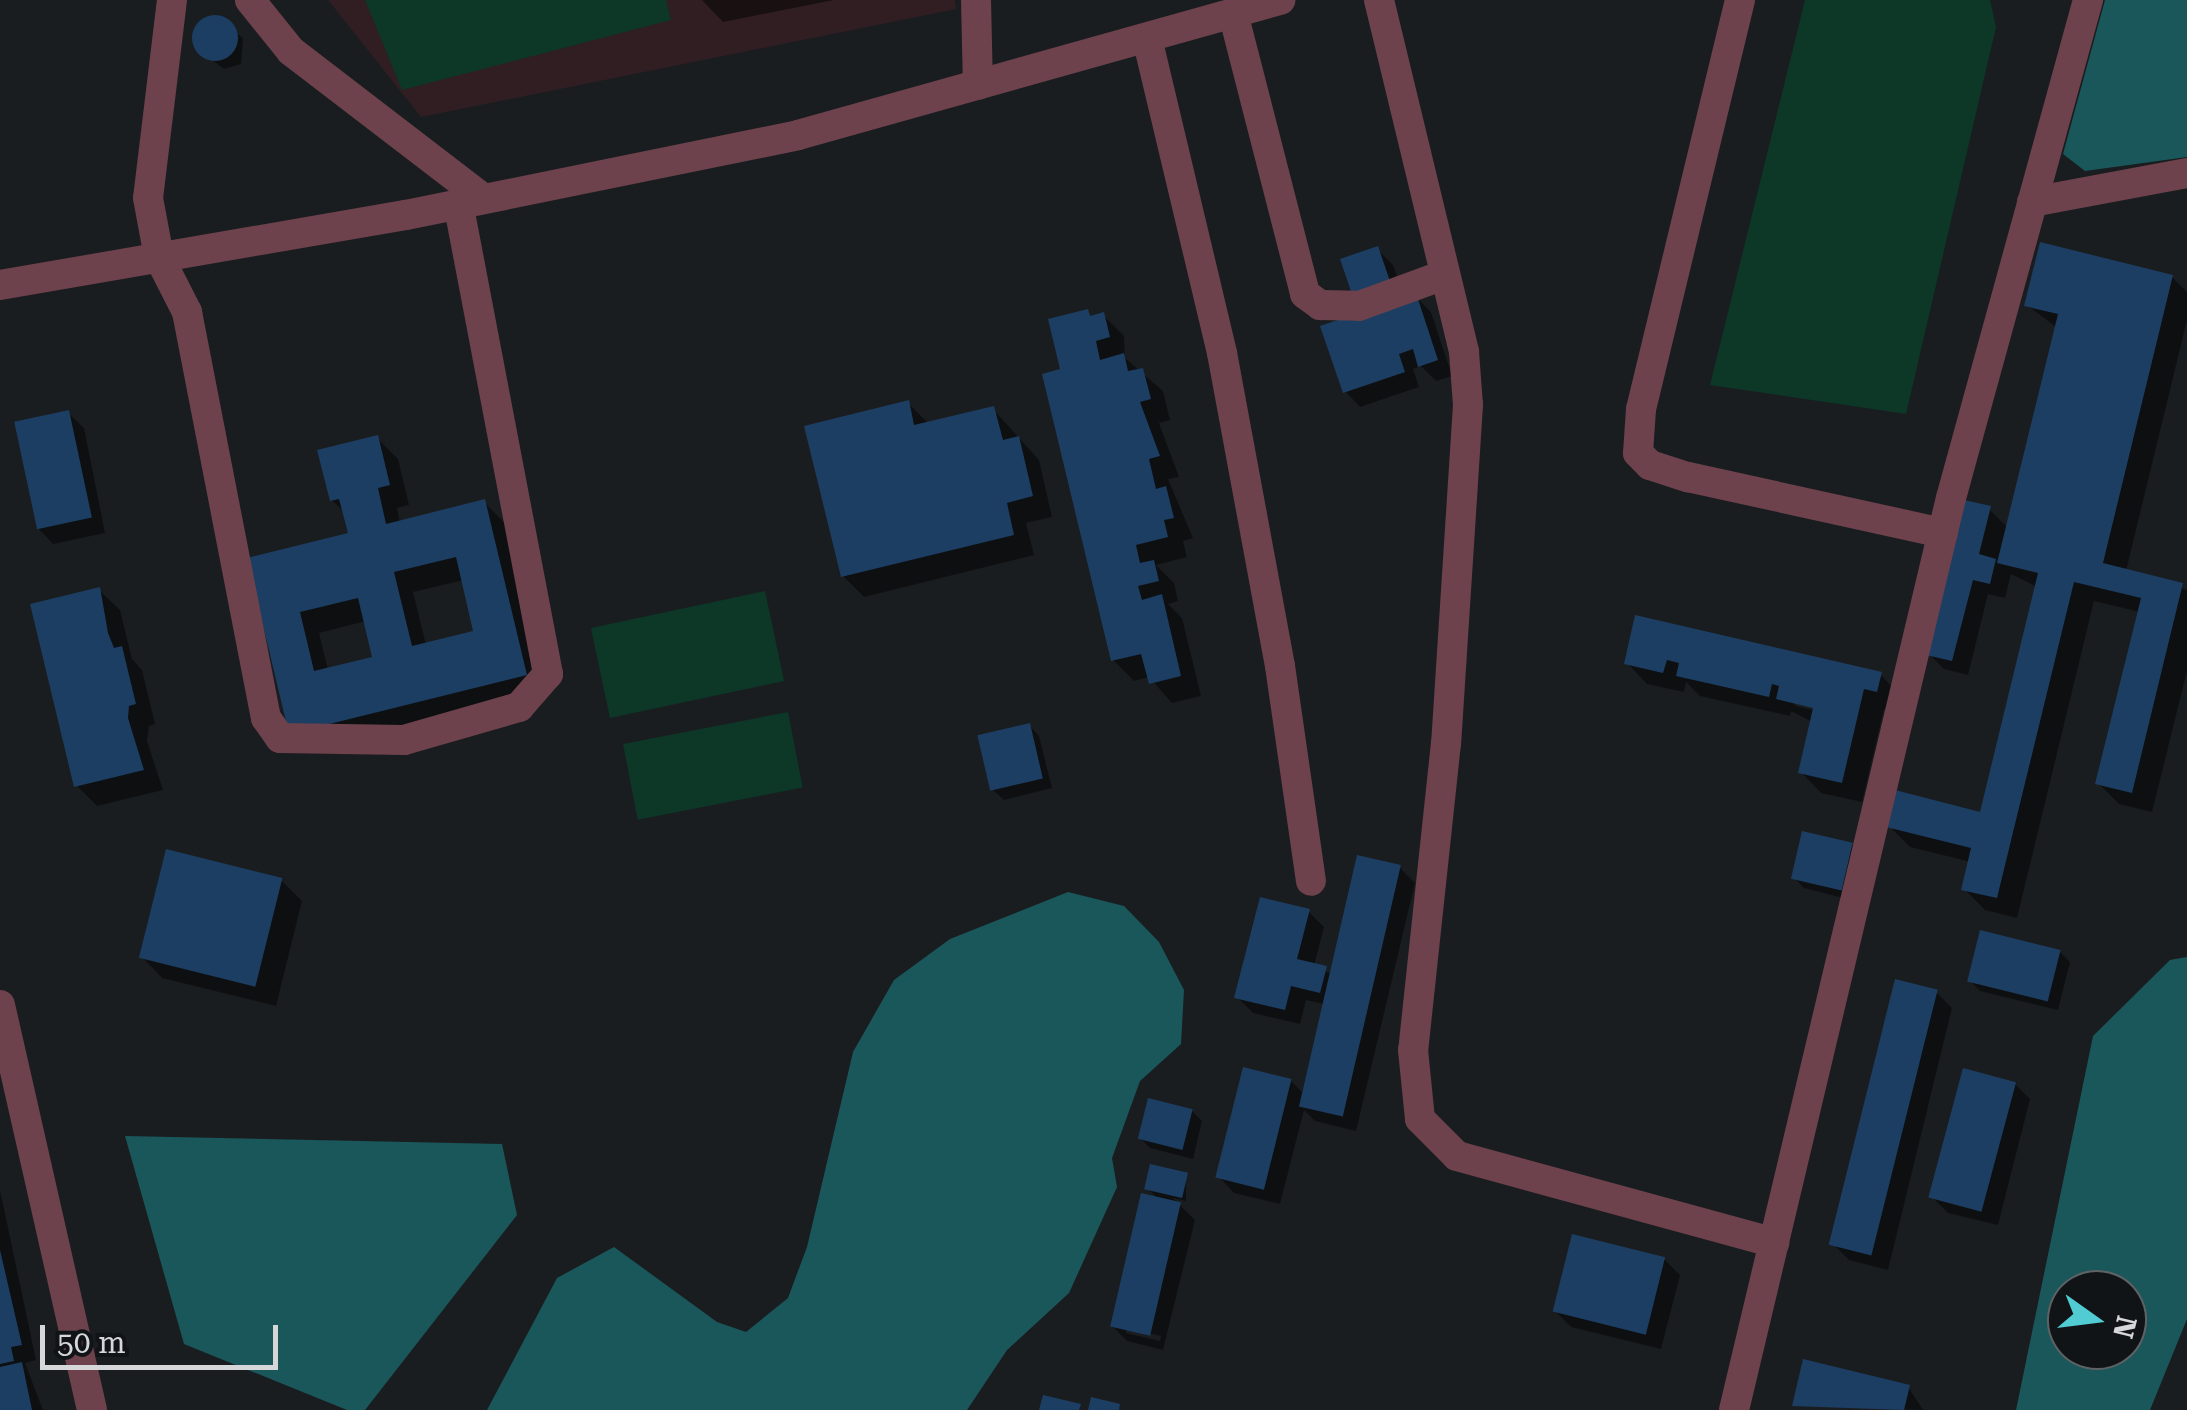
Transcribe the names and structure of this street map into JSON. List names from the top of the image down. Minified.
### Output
{"scale_bar":"50 m","north":"right"}
